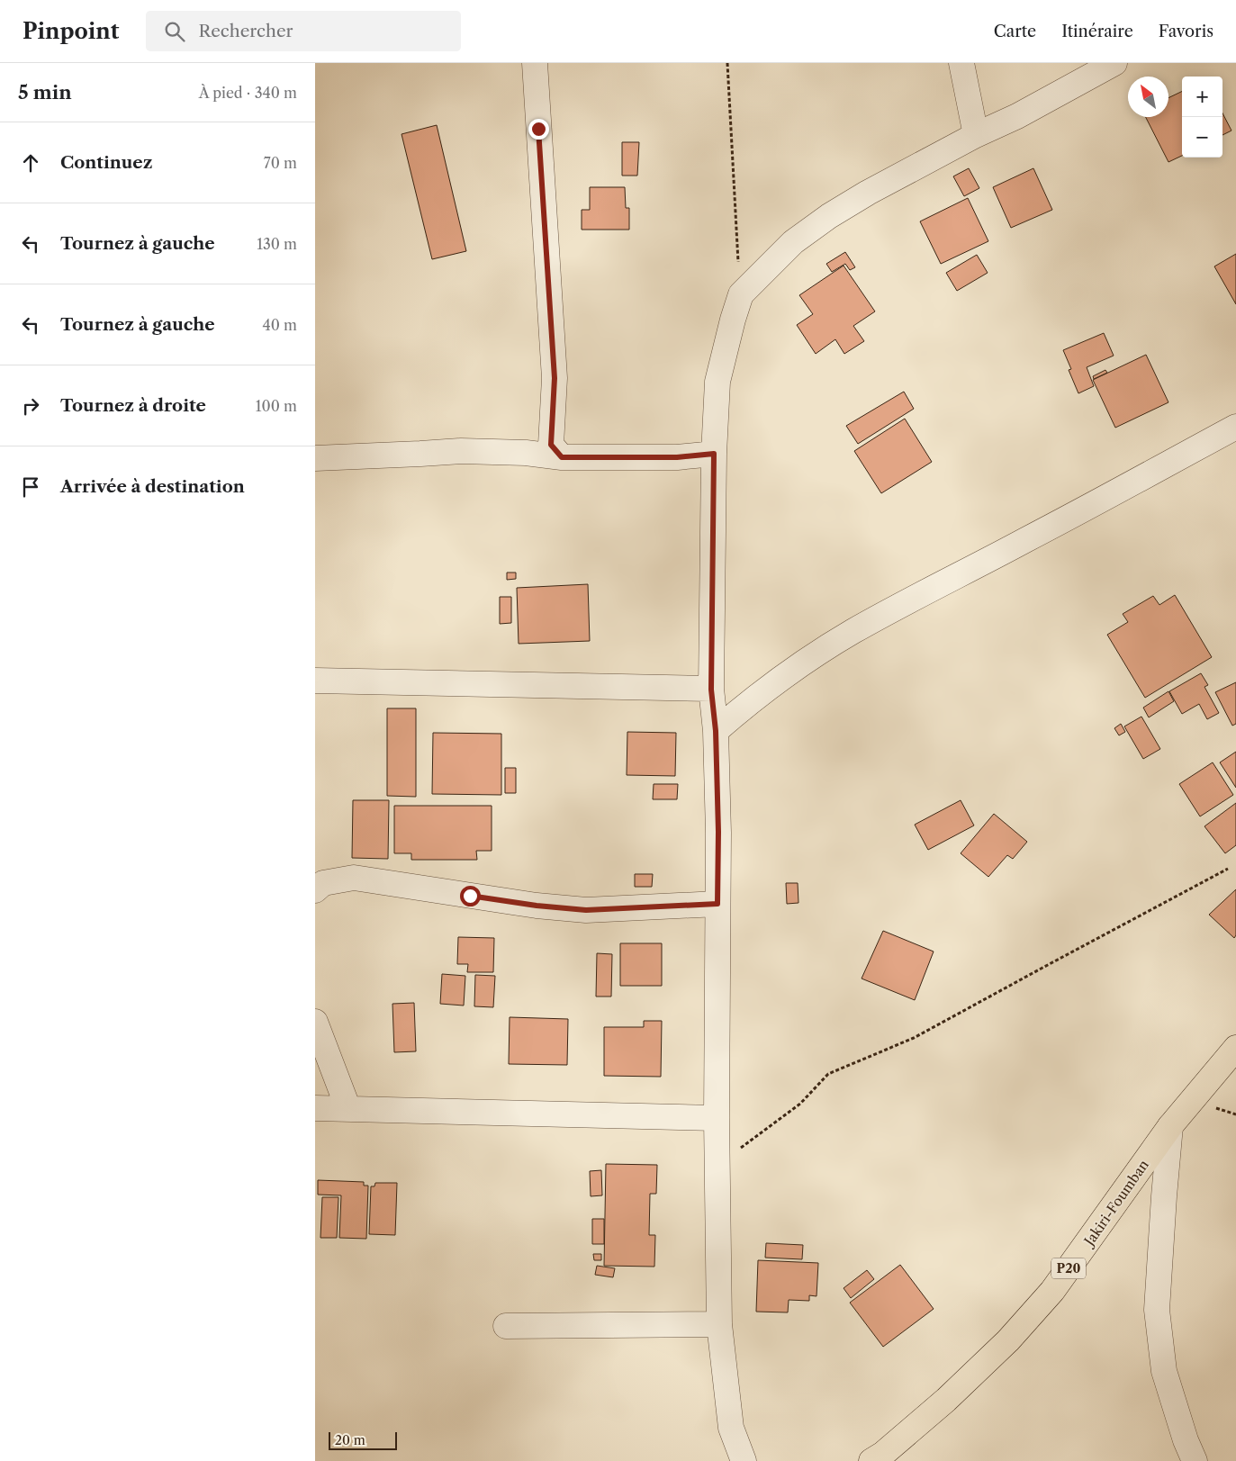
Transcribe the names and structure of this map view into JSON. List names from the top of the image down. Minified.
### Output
{"streets":{"main road":["Jakiri-Foumban","P20"]},"scale_bar":"20 m","north":"top left","page":{"header":"Pinpoint","search":"Rechercher","nav":["Carte","Itinéraire","Favoris"],"heading":["5 min","À pied · 340 m"],"map_buttons":["+","−"],"list":[["Continuez","70 m"],["Tournez à gauche","130 m"],["Tournez à gauche","40 m"],["Tournez à droite","100 m"],"Arrivée à destination"],"scale":"20 m"}}
